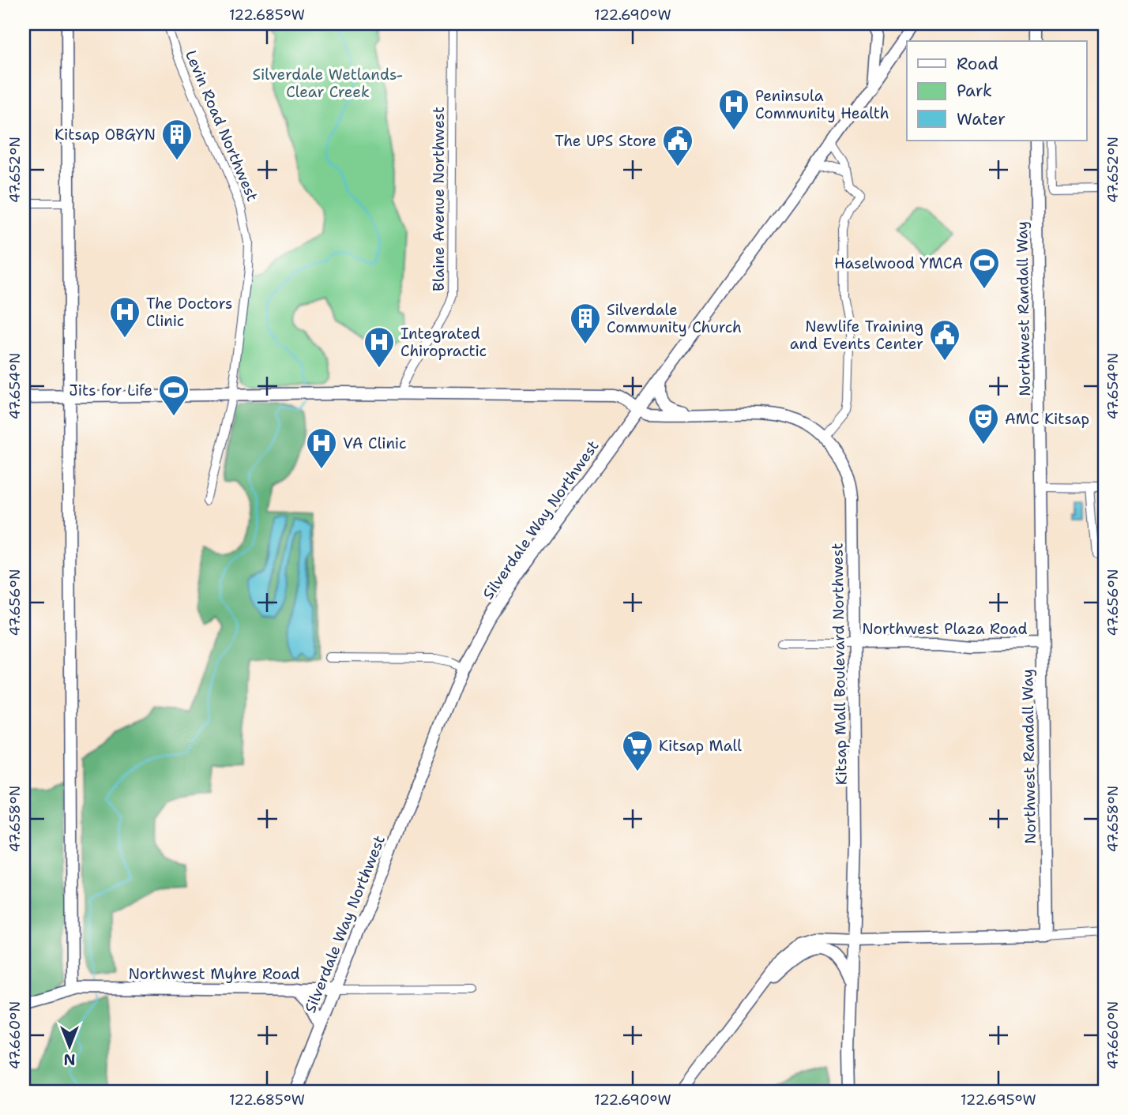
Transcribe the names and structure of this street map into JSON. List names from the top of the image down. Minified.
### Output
{"streets":{"main road":["Northwest Randall Way","Silverdale Way Northwest","Northwest Plaza Road","Kitsap Mall Boulevard Northwest","Northwest Myhre Road"],"street":["Levin Road Northwest","Blaine Avenue Northwest"]},"crossings":[["Northwest Randall Way","Northwest Plaza Road"],["Silverdale Way Northwest","Kitsap Mall Boulevard Northwest"],["Silverdale Way Northwest","Northwest Myhre Road"],["Northwest Plaza Road","Kitsap Mall Boulevard Northwest"]],"parks":["Silverdale Wetlands- Clear Creek"],"places":{"hospital":["Peninsula Community Health","The Doctors Clinic","Integrated Chiropractic","VA Clinic"],"building":["Kitsap OBGYN","Silverdale Community Church"],"public building":["The UPS Store","Newlife Training and Events Center"],"sports":["Haselwood YMCA","Jits for Life"],"theatre":["AMC Kitsap"],"supermarket":["Kitsap Mall"]},"legend":["Road","Park","Water"],"north":"bottom","coordinates":["122.685°W","122.690°W","47.652°N","47.654°N","47.656°N","47.658°N","47.660°N","122.695°W"]}
